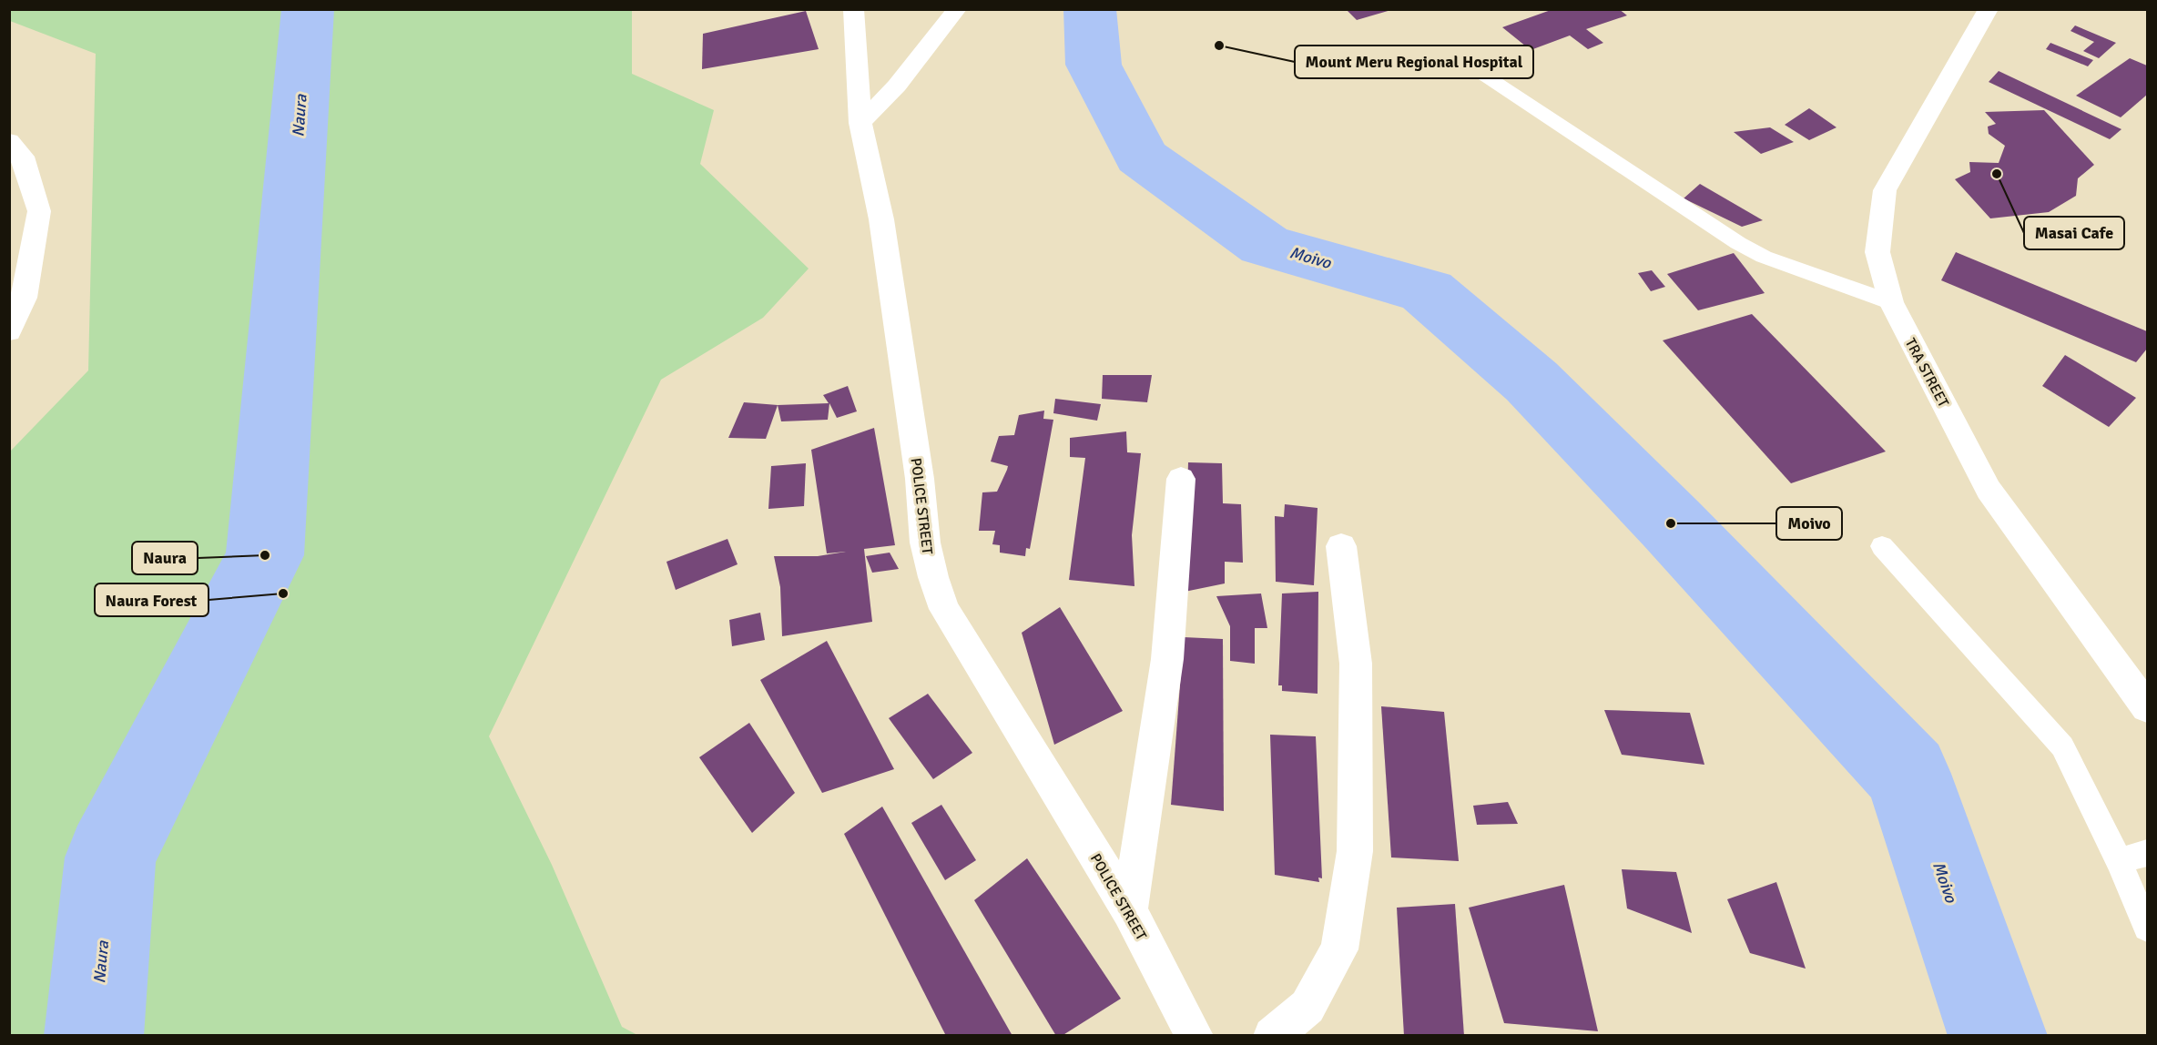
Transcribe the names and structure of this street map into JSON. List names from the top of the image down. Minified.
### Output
{"streets":{"street":["TRA STREET","POLICE STREET"]},"water":["Naura","Moivo"],"places":["Mount Meru Regional Hospital","Masai Cafe","Moivo","Naura","Naura Forest"]}
